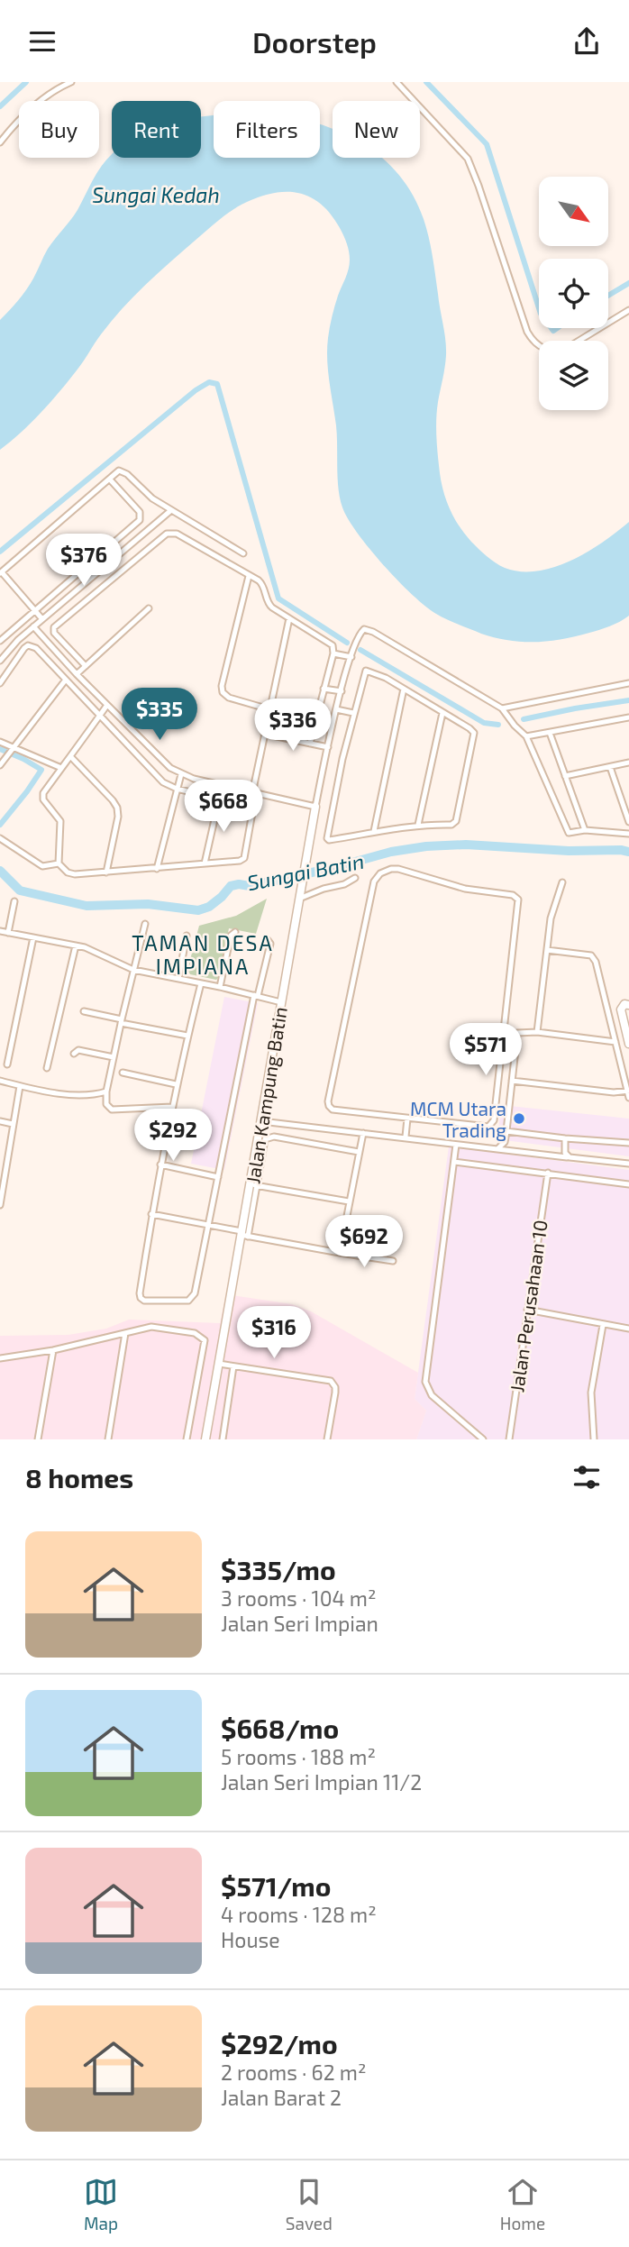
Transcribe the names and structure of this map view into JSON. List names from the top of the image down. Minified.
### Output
{"streets":{"street":["Jalan Kampung Batin","Jalan Perusahaan 10"]},"districts":["TAMAN DESA IMPIANA"],"water":["Sungai Kedah","Sungai Batin"],"places":["MCM Utara Trading"],"north":"bottom right","page":{"header":"Doorstep","chip":["Buy","Rent","Filters","New"],"price":["$376","$335","$336","$668","$571","$292","$692","$316"],"heading":"8 homes","list":[{"name":"$335/mo","note":"3 rooms · 104 m² · Jalan Seri Impian"},{"name":"$668/mo","note":"5 rooms · 188 m² · Jalan Seri Impian 11/2"},{"name":"$571/mo","note":"4 rooms · 128 m² · House"},{"name":"$292/mo","note":"2 rooms · 62 m² · Jalan Barat 2"}],"tabs":["Map","Saved","Home"]}}
